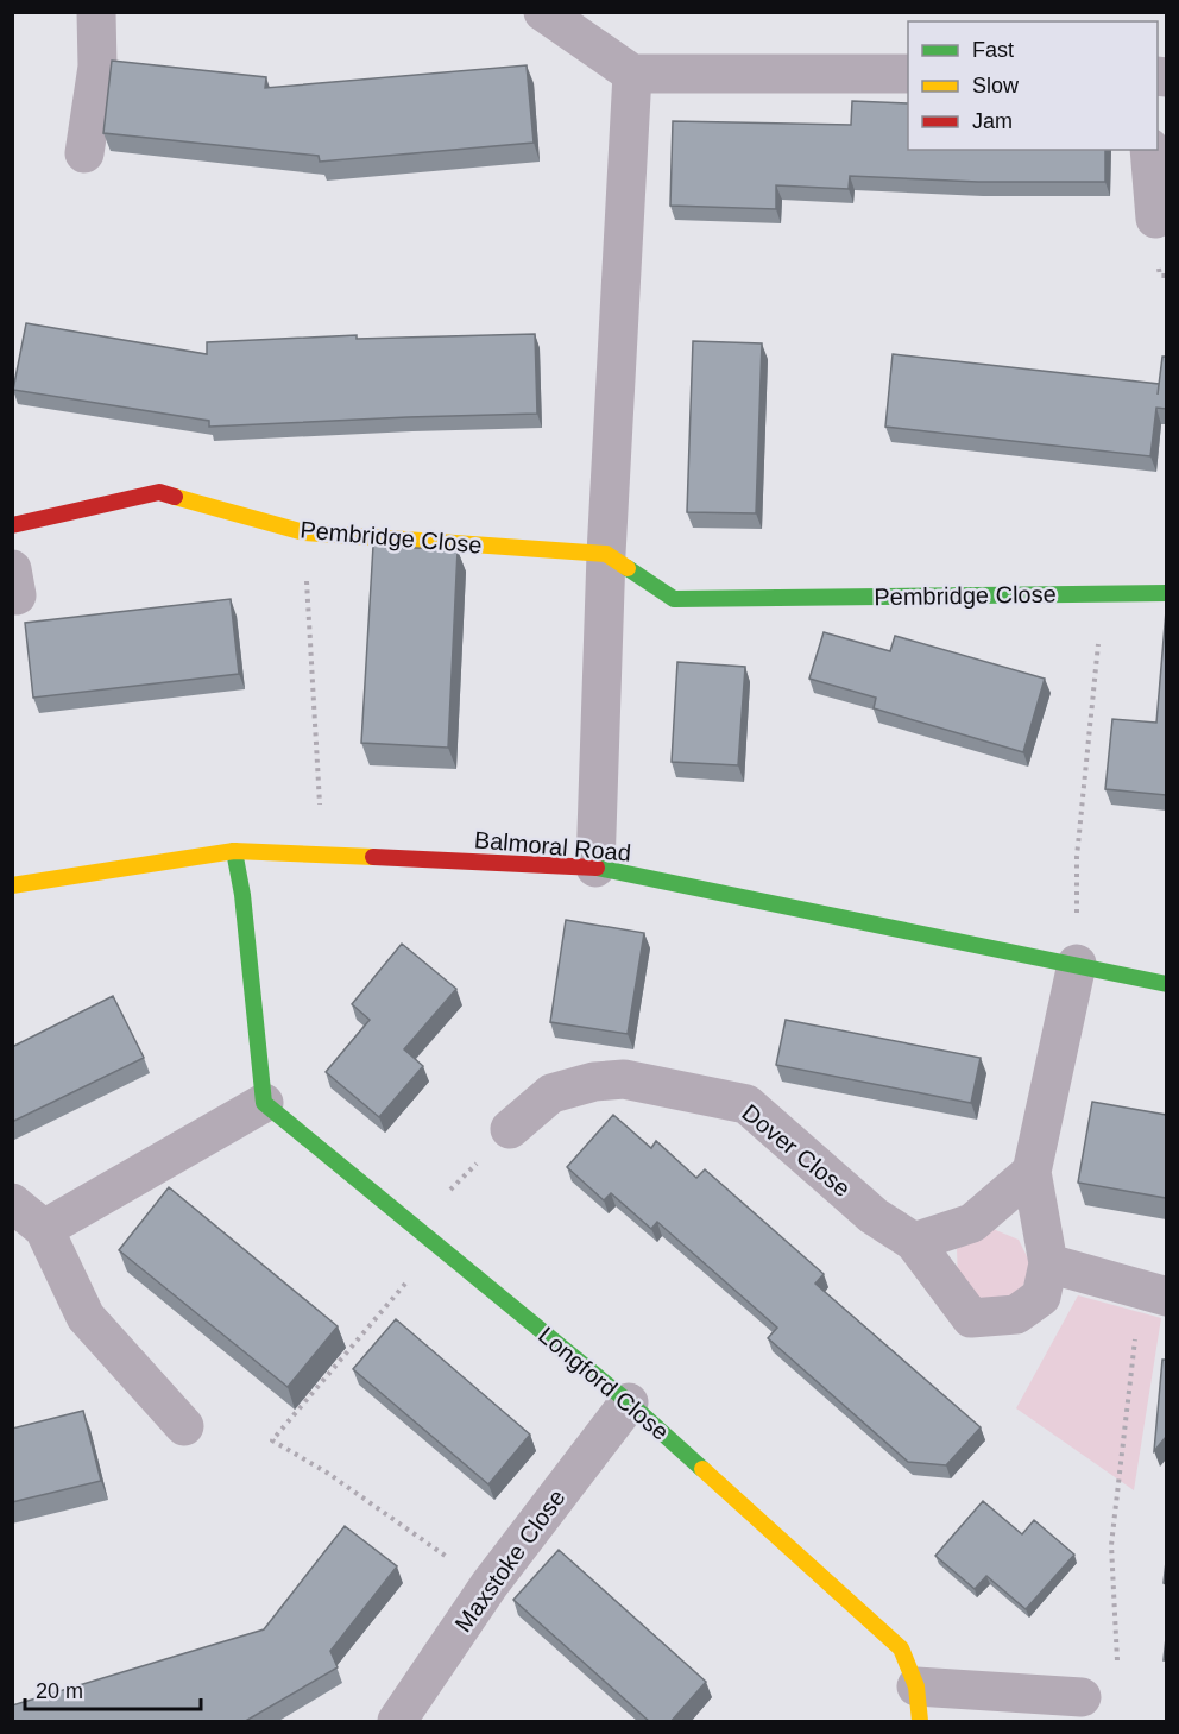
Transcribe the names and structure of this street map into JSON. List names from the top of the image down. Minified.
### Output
{"streets":{"street":["Pembridge Close","Balmoral Road","Dover Close","Longford Close","Maxstoke Close"]},"crossings":[["Balmoral Road","Dover Close"],["Longford Close","Maxstoke Close"]],"legend":["Fast","Slow","Jam"],"scale_bar":"20 m"}
